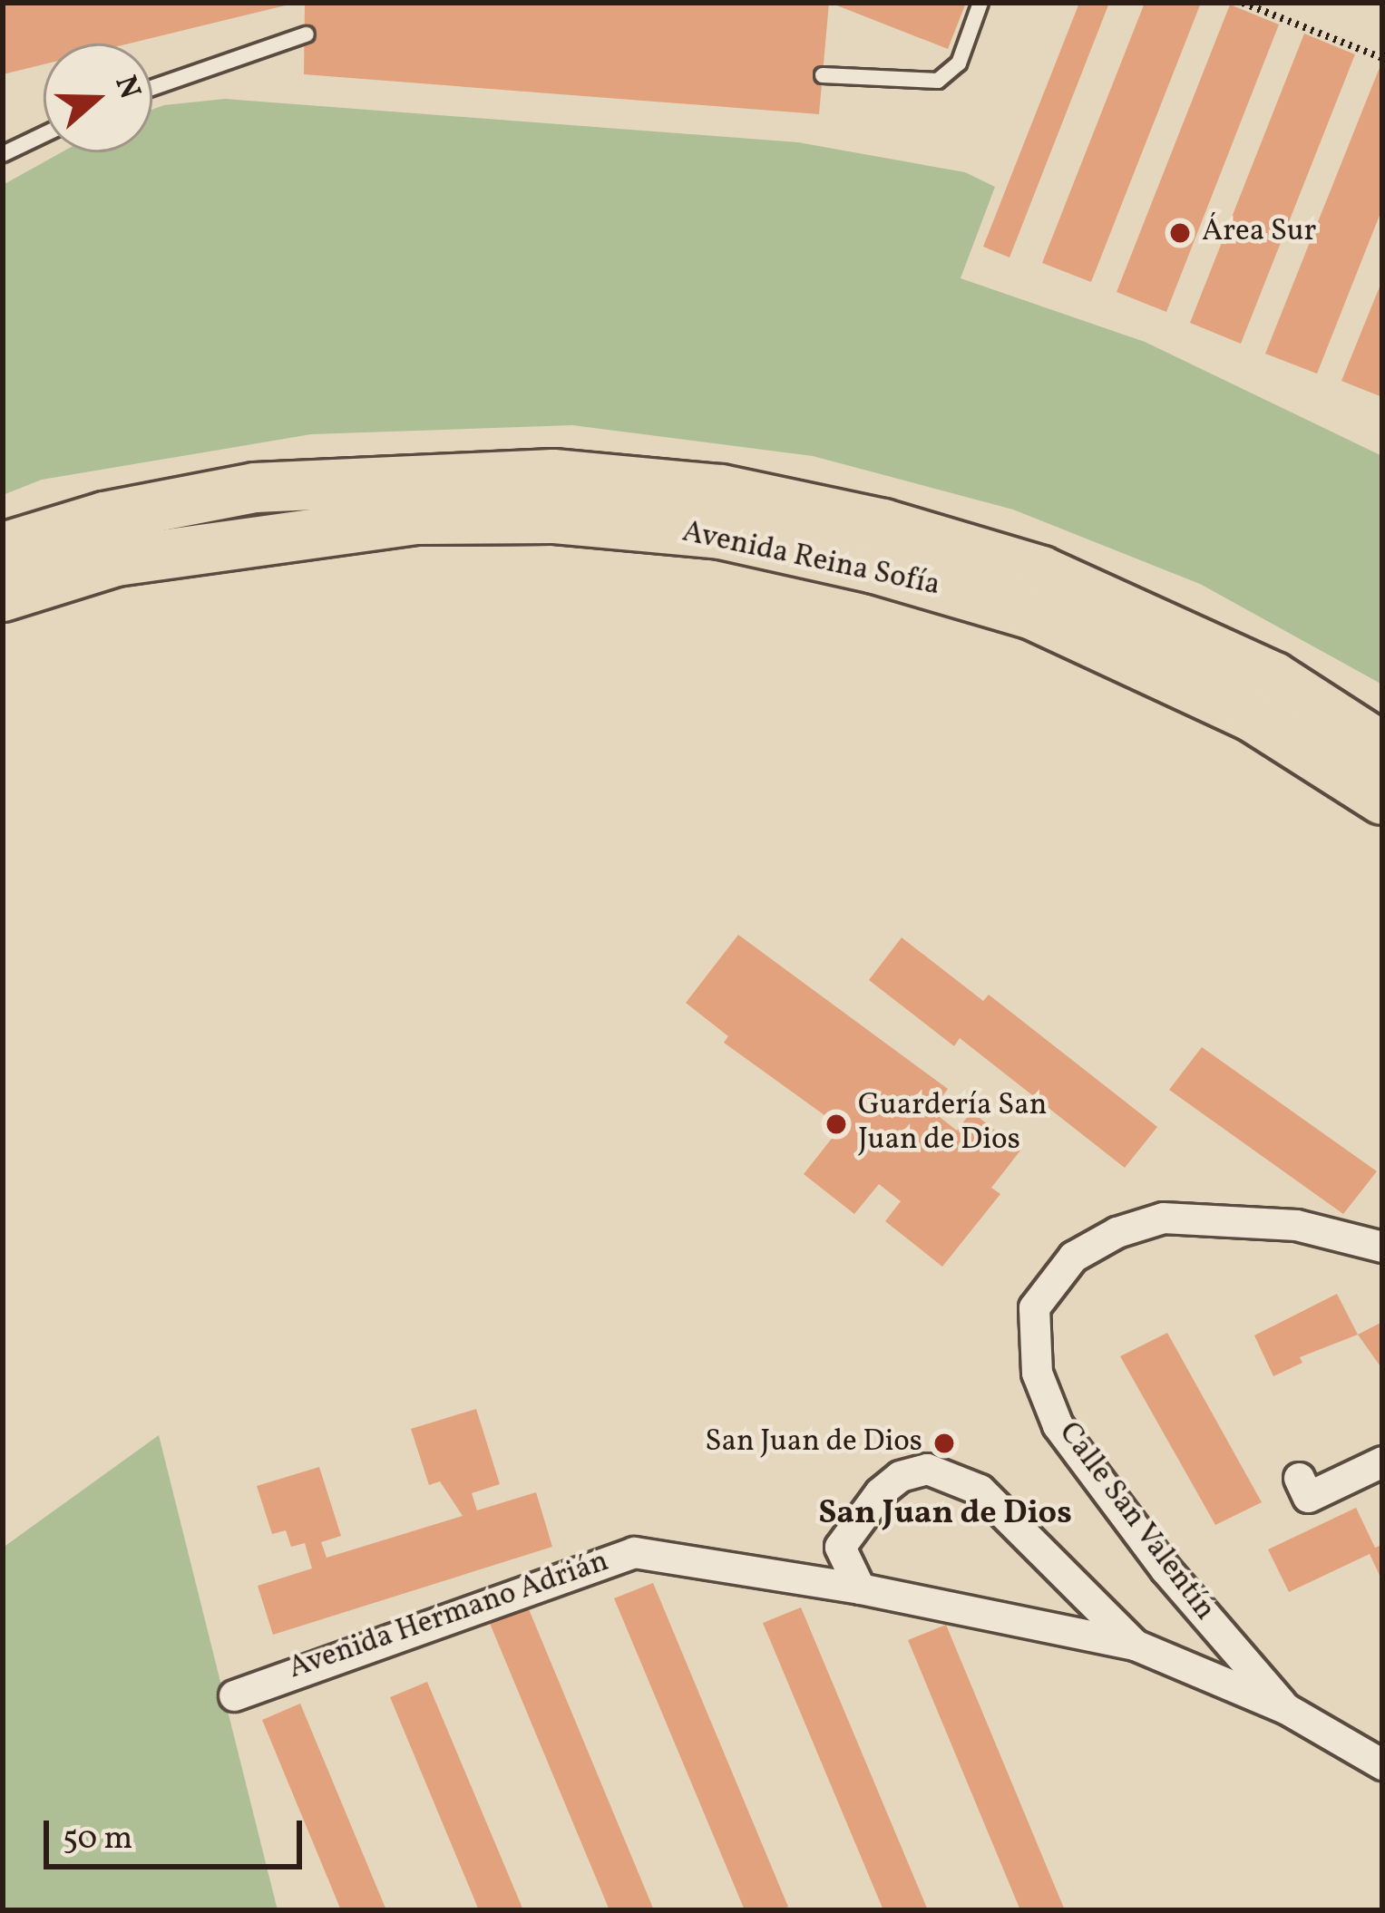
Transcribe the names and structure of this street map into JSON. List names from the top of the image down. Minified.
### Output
{"streets":{"main road":["Avenida Reina Sofía"],"street":["Calle San Valentín","Avenida Hermano Adrián"]},"crossings":[["Calle San Valentín","Avenida Hermano Adrián"]],"districts":["San Juan de Dios"],"places":["Área Sur","Guardería San Juan de Dios","San Juan de Dios"],"scale_bar":"50 m","north":"right"}
